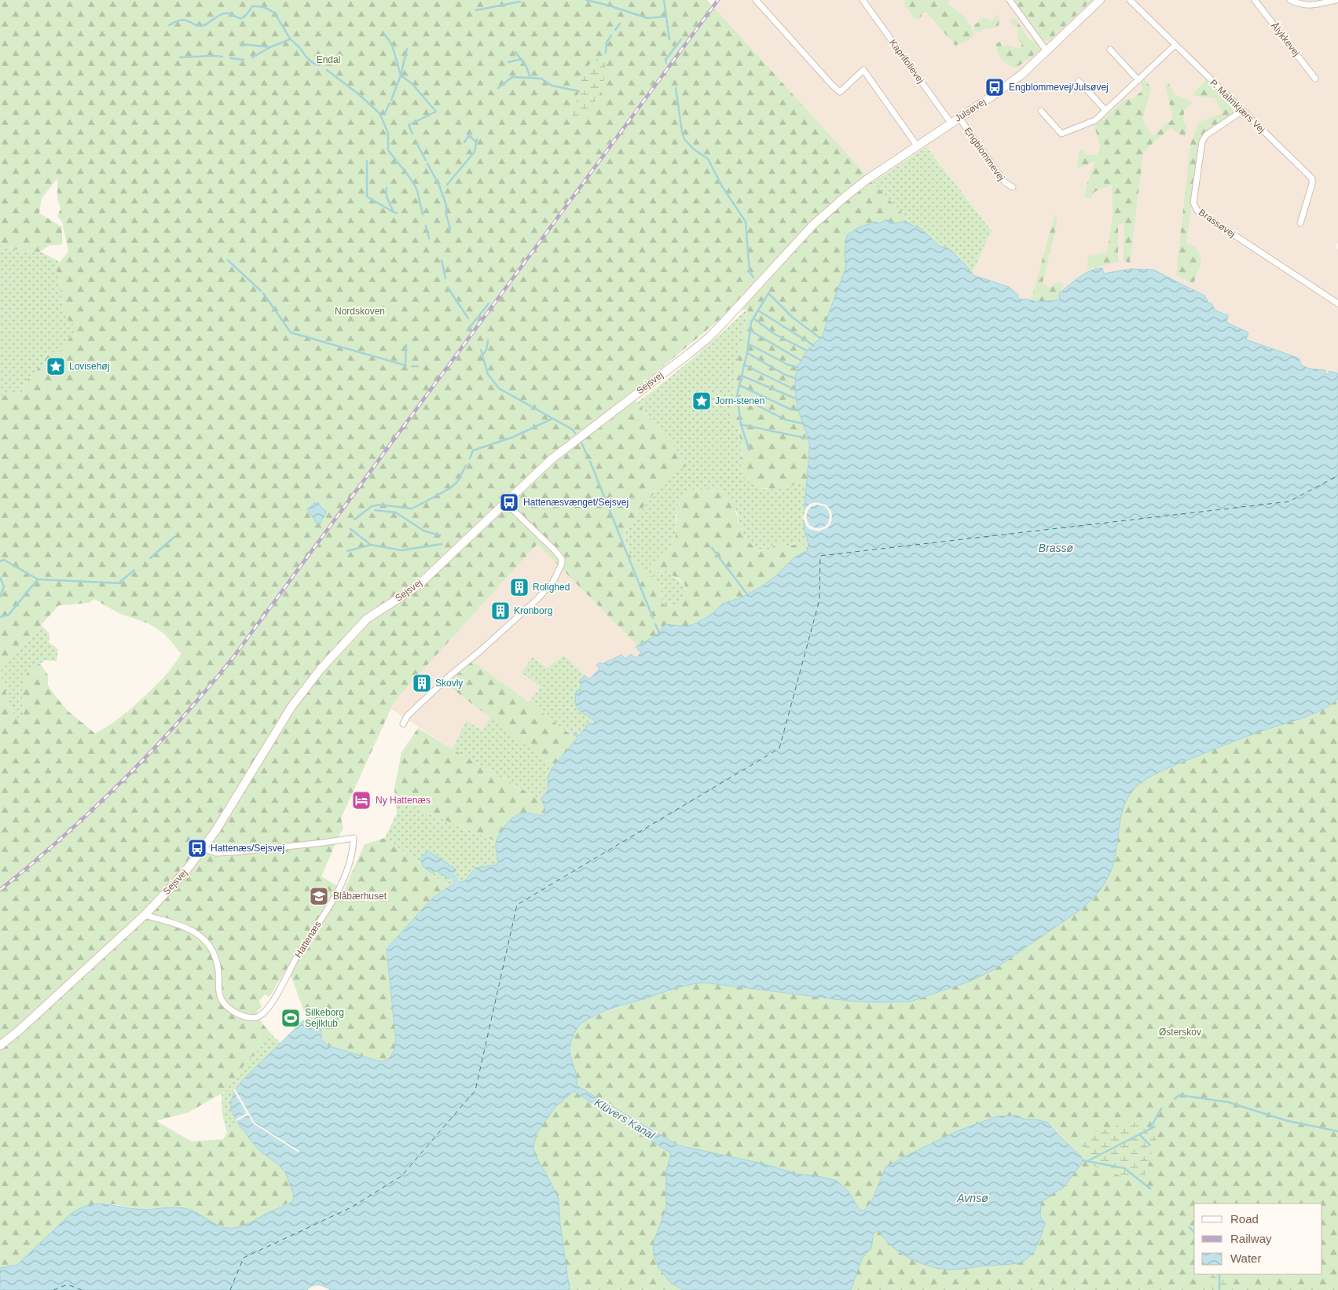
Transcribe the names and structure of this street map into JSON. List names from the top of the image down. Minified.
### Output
{"streets":{"street":["Ålykkevej","Kaprifolievej","P. Malmkjærs Vej","Julsøvej","Engblommevej","Brassøvej","Sejsvej","Hattenæs"]},"crossings":[["Kaprifolievej","Julsøvej"],["P. Malmkjærs Vej","Brassøvej"],["Julsøvej","Engblommevej"],["Julsøvej","Sejsvej"],["Sejsvej","Hattenæs"]],"water":["Brassø","Klüvers Kanal","Avnsø"],"parks":["Endal","Nordskoven","Østerskov"],"places":{"bus stop":["Engblommevej/Julsøvej","Hattenæsvænget/Sejsvej","Hattenæs/Sejsvej"],"place":["Lovisehøj","Jorn-stenen"],"building":["Rolighed","Kronborg","Skovly"],"hotel":["Ny Hattenæs"],"school or university":["Blåbærhuset"],"sports":["Silkeborg Sejlklub"]},"legend":["Road","Railway","Water"]}
